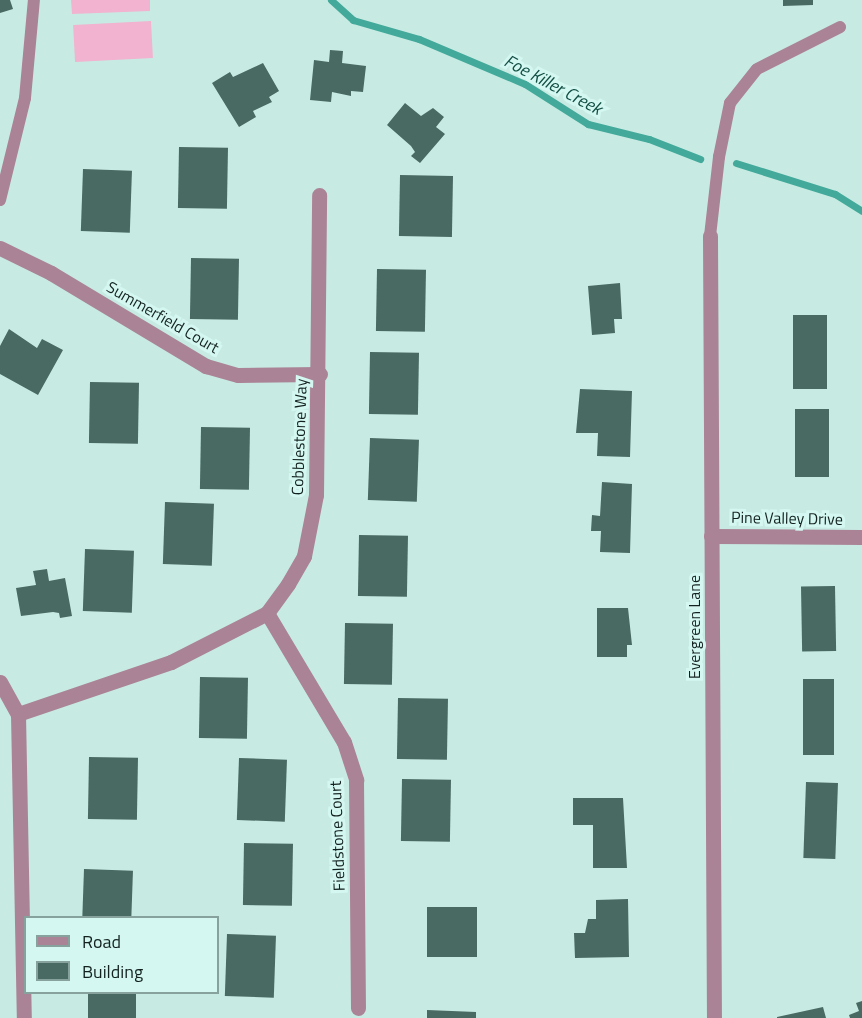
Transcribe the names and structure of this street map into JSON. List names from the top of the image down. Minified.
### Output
{"streets":{"street":["Summerfield Court","Cobblestone Way","Pine Valley Drive","Evergreen Lane","Fieldstone Court"]},"crossings":[["Summerfield Court","Cobblestone Way"],["Cobblestone Way","Fieldstone Court"],["Pine Valley Drive","Evergreen Lane"]],"water":["Foe Killer Creek"],"legend":["Road","Building"]}
